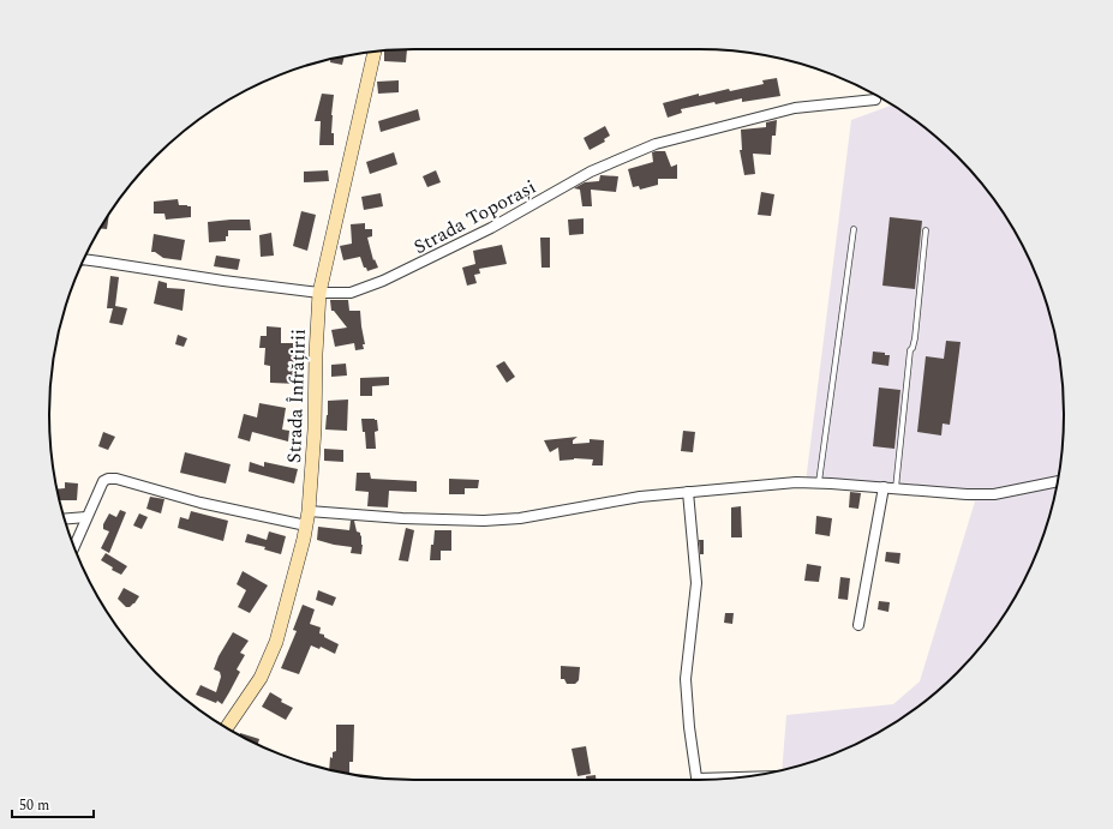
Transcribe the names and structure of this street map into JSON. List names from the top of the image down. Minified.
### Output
{"streets":{"main road":["Strada Înfrățirii"],"street":["Strada Toporași"]},"crossings":[["Strada Toporași","Strada Înfrățirii"]],"scale_bar":"50 m"}
